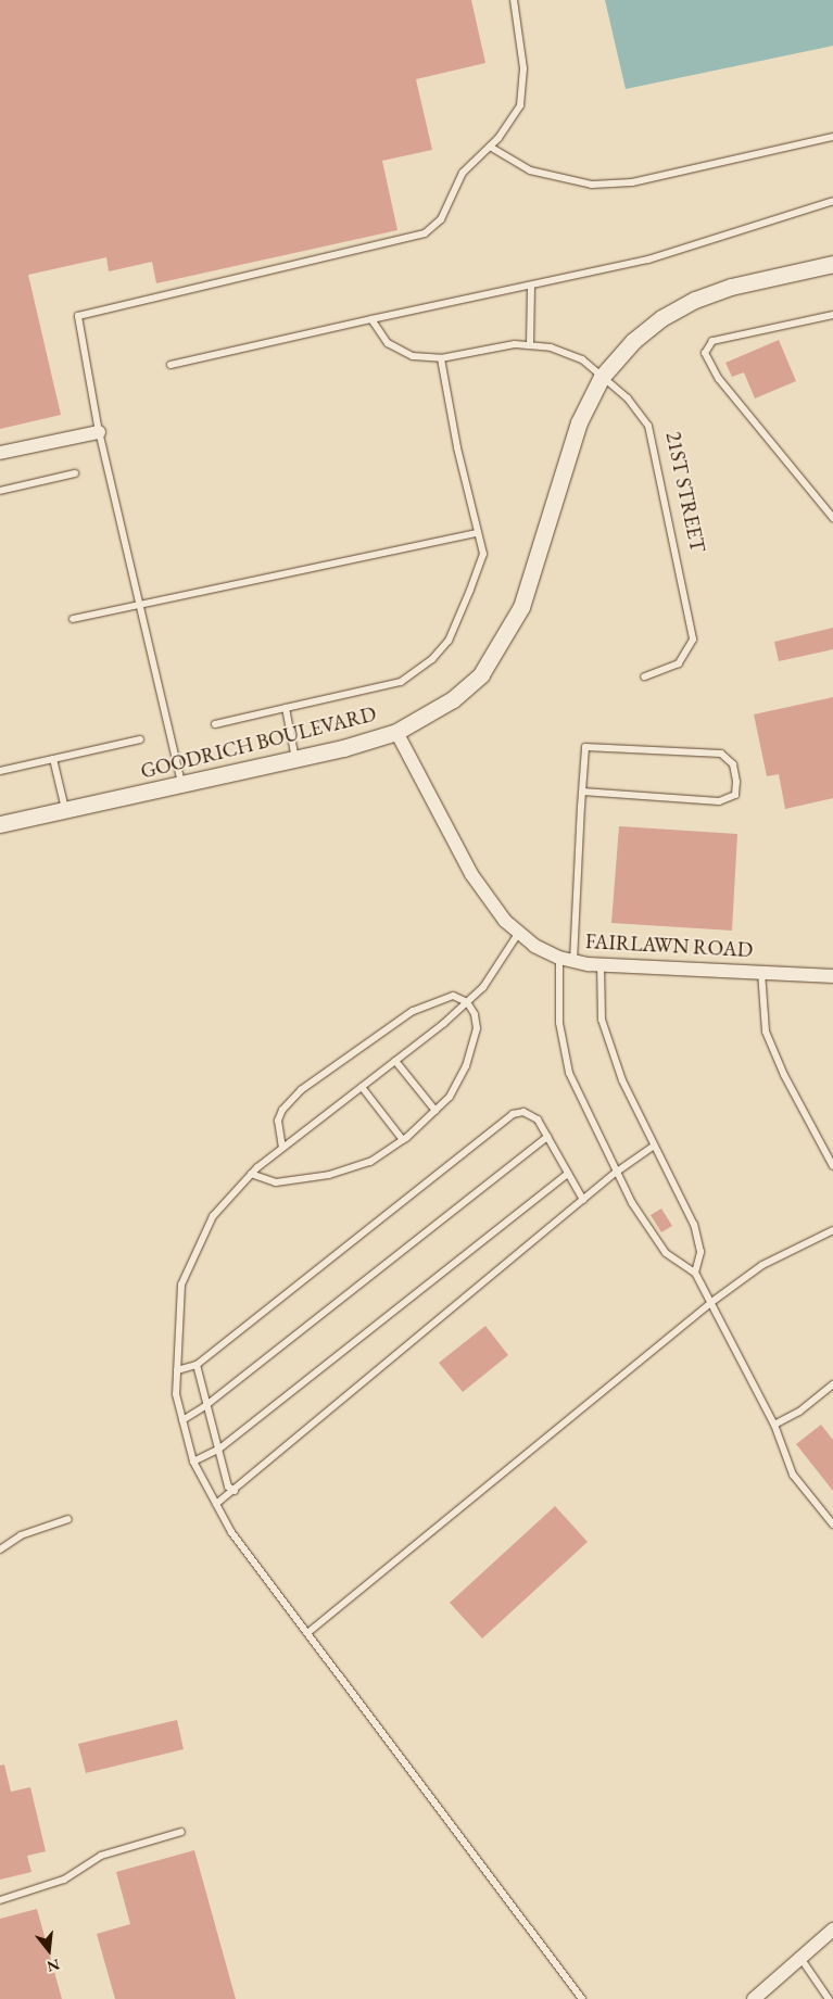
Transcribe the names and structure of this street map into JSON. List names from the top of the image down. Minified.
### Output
{"streets":{"street":["GOODRICH BOULEVARD","FAIRLAWN ROAD"],"lane":["21ST STREET"]},"crossings":[["21ST STREET","GOODRICH BOULEVARD"],["GOODRICH BOULEVARD","FAIRLAWN ROAD"]],"north":"bottom"}
